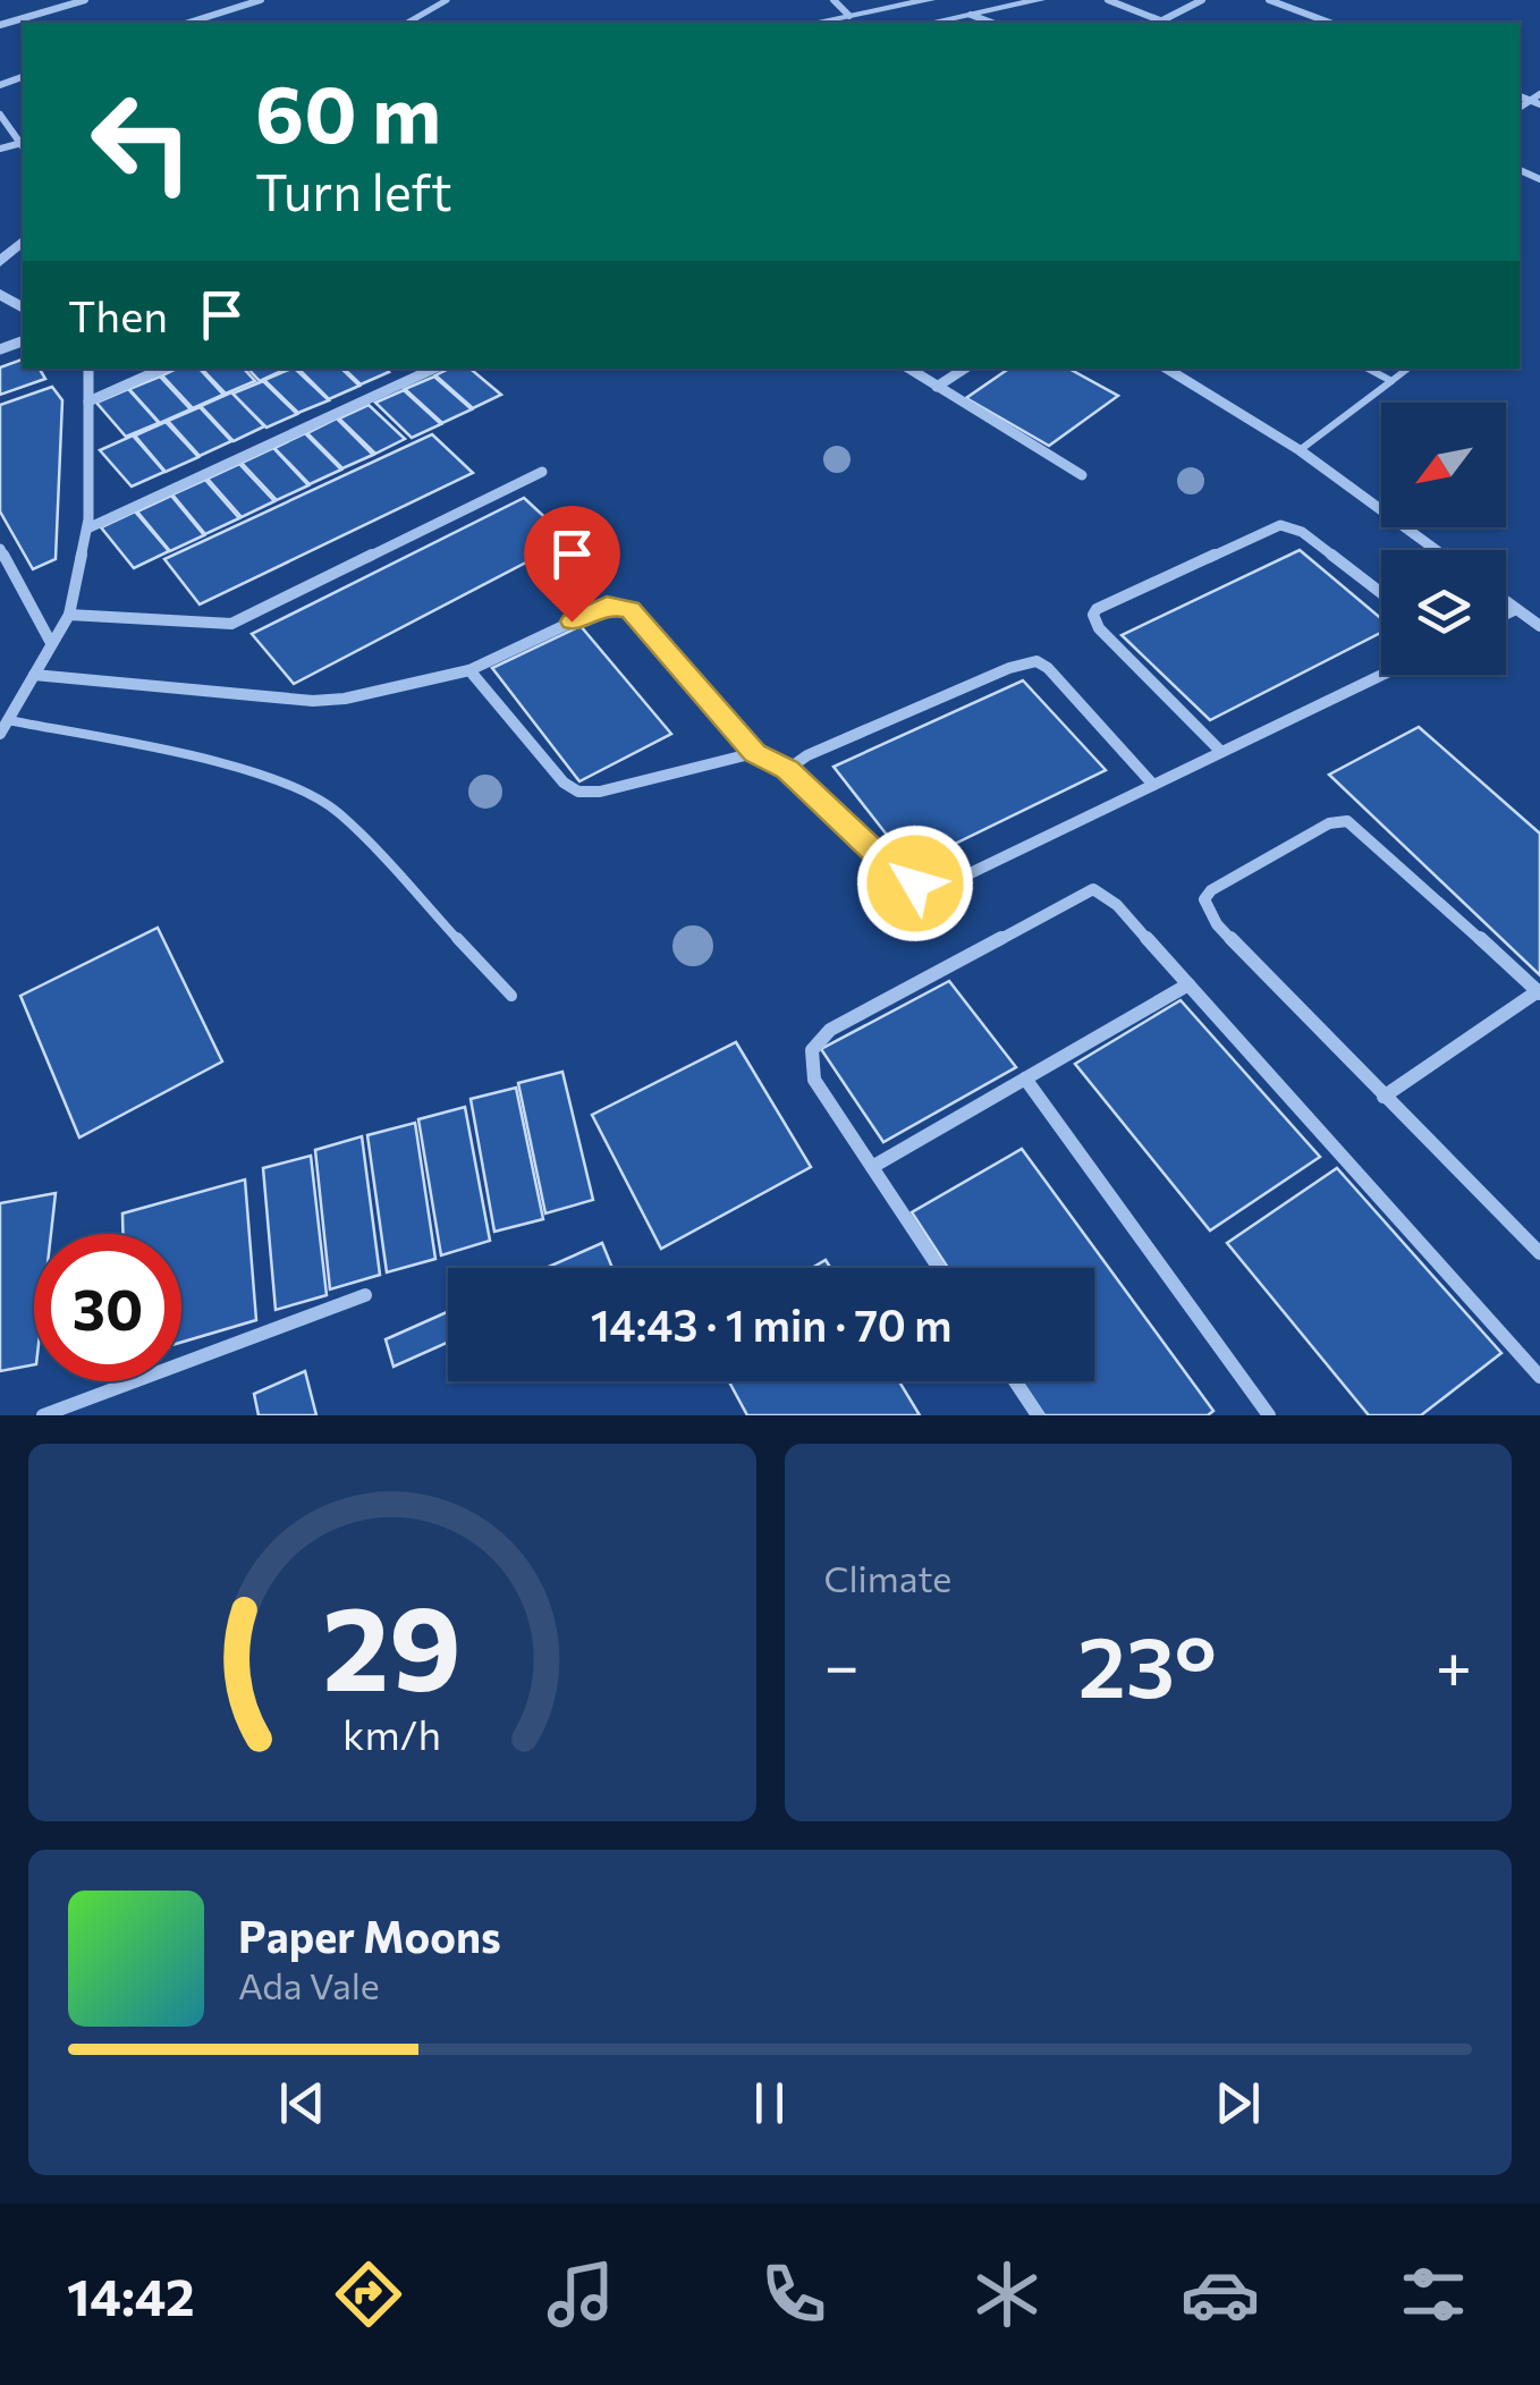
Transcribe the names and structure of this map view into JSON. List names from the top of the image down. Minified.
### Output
{"north":"bottom left","page":{"turn":["60 m","Turn left"],"then":"Then","limit":"30","trip":"14:43 · 1 min · 70 m","tile":"Climate","heat":["−","23°","+"],"song":["Paper Moons","Ada Vale"],"tabs":"14:42","gauge":["29","km/h"]}}
